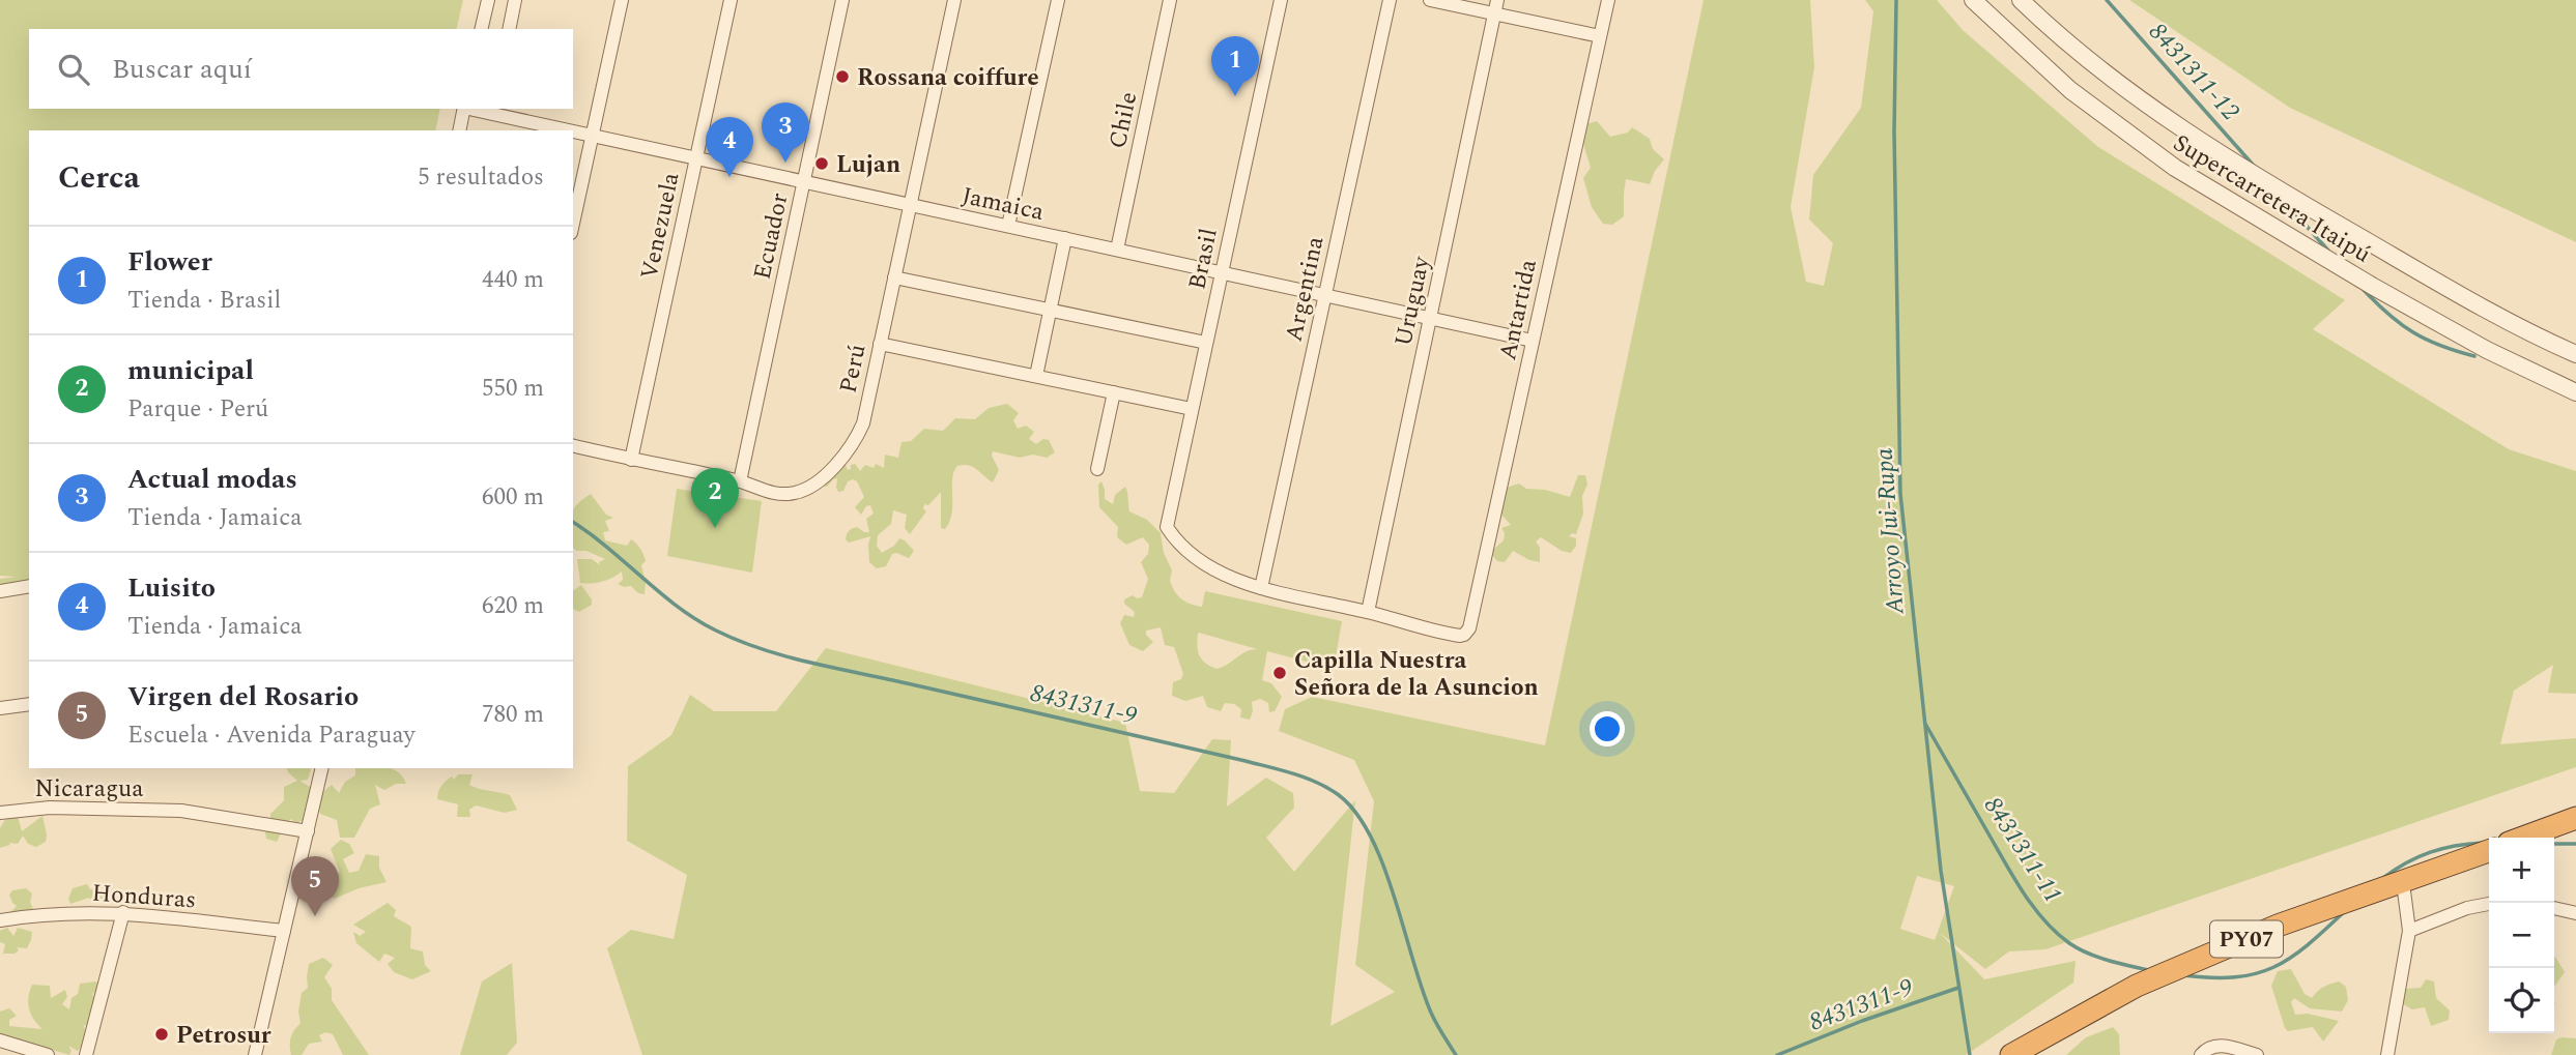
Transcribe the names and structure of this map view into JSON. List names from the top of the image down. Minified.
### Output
{"streets":{"highway":["PY07"],"street":["Chile","Supercarretera Itaipú","Jamaica","Venezuela","Ecuador","Brasil","Argentina","Uruguay","Antartida","Perú","Nicaragua","Honduras"]},"crossings":[["Chile","Jamaica"],["Jamaica","Venezuela"],["Jamaica","Ecuador"],["Jamaica","Brasil"],["Jamaica","Argentina"],["Jamaica","Uruguay"],["Jamaica","Antartida"],["Jamaica","Perú"],["Venezuela","Perú"],["Ecuador","Perú"],["Brasil","Argentina"],["Uruguay","Antartida"]],"water":["8431311-12","Arroyo Jui-Rupa","8431311-9","8431311-11"],"places":["Rossana coiffure","Lujan","Capilla Nuestra Señora de la Asuncion","Petrosur"],"page":{"search":"Buscar aquí","pins":["1","3","4","2","5"],"heading":["Cerca","5 resultados"],"list":[{"mark":"1","name":"Flower","note":"Tienda · Brasil","value":"440 m"},{"mark":"2","name":"municipal","note":"Parque · Perú","value":"550 m"},{"mark":"3","name":"Actual modas","note":"Tienda · Jamaica","value":"600 m"},{"mark":"4","name":"Luisito","note":"Tienda · Jamaica","value":"620 m"},{"mark":"5","name":"Virgen del Rosario","note":"Escuela · Avenida Paraguay","value":"780 m"}],"map_buttons":["+","−"]}}
